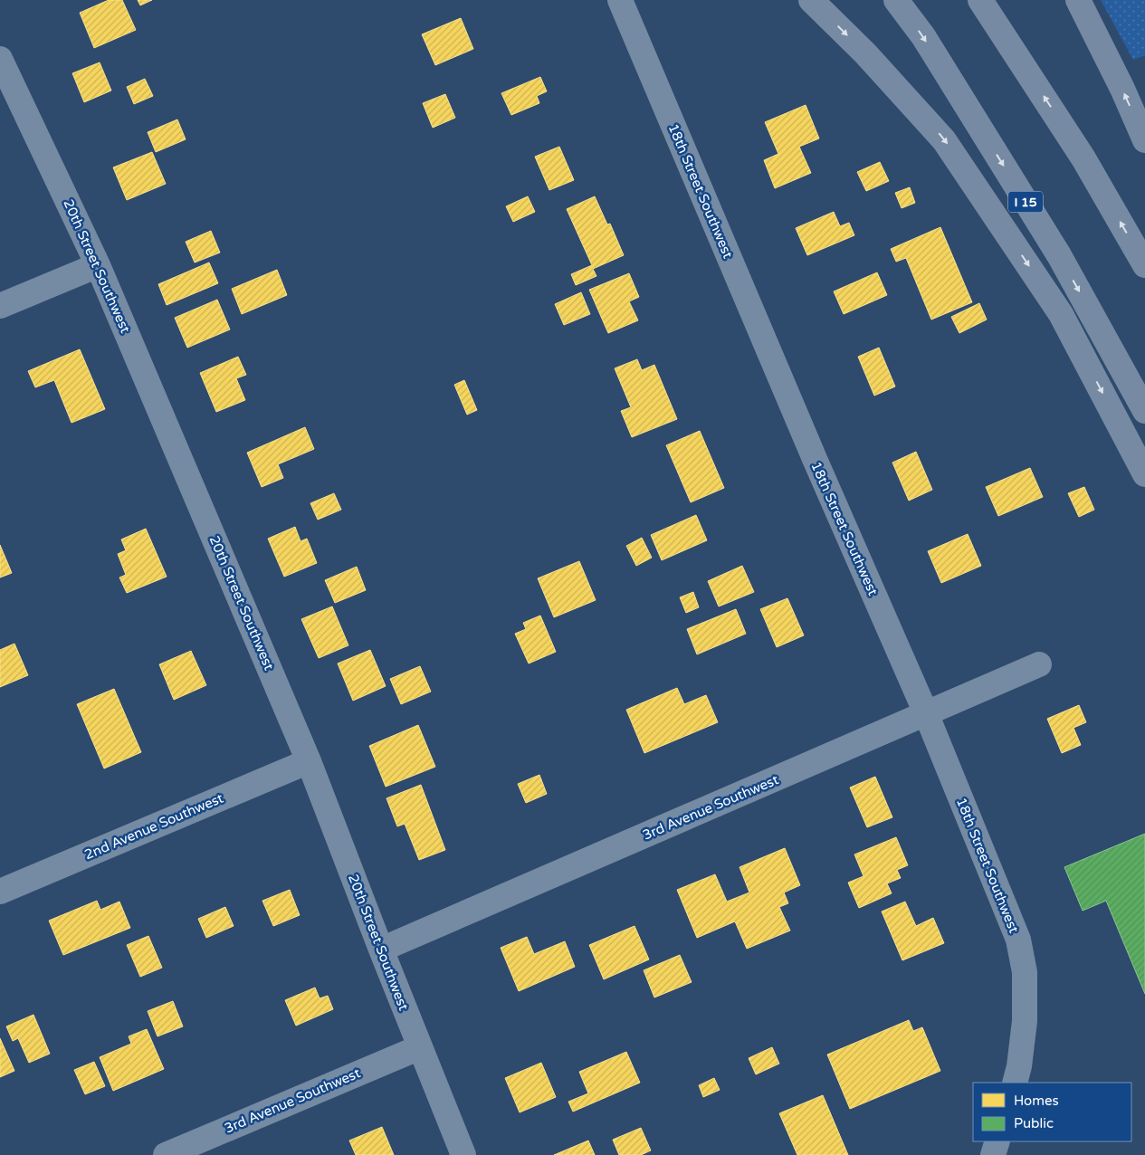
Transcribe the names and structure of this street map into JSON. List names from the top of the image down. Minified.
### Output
{"streets":{"highway":["I 15"],"street":["18th Street Southwest","20th Street Southwest","3rd Avenue Southwest","2nd Avenue Southwest"]},"crossings":[["18th Street Southwest","3rd Avenue Southwest"],["20th Street Southwest","3rd Avenue Southwest"],["20th Street Southwest","2nd Avenue Southwest"]],"legend":["Homes","Public"]}
